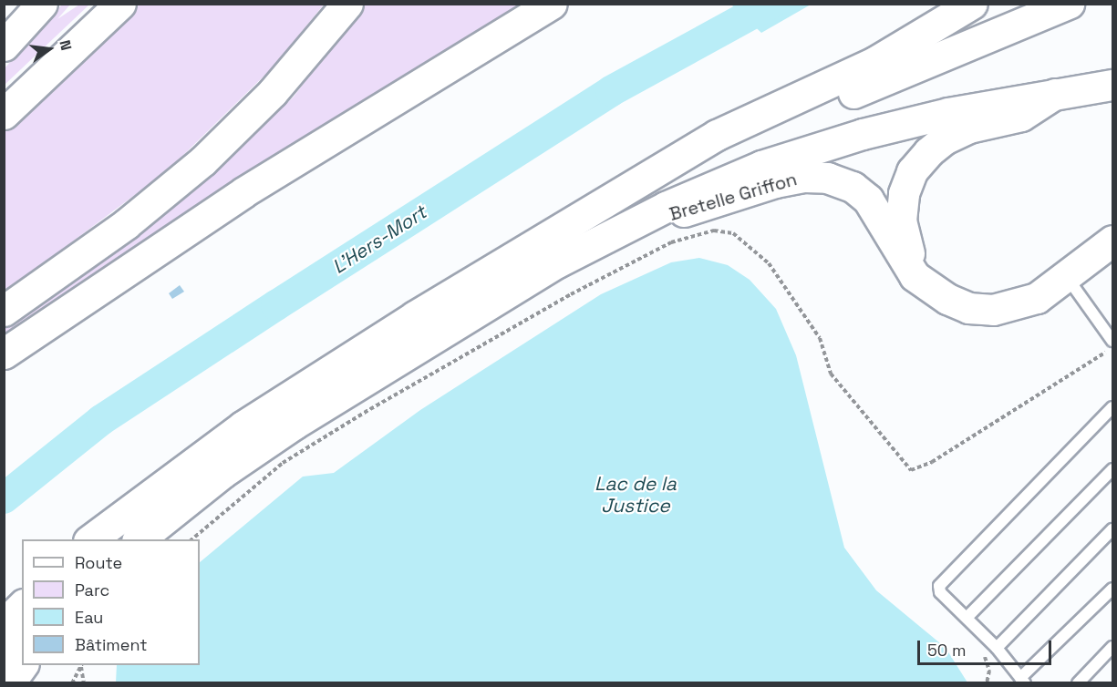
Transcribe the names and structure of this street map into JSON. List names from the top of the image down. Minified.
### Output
{"streets":{"main road":["Bretelle Griffon"]},"water":["L'Hers-Mort","Lac de la Justice"],"legend":["Route","Parc","Eau","Bâtiment"],"scale_bar":"50 m","north":"right"}
